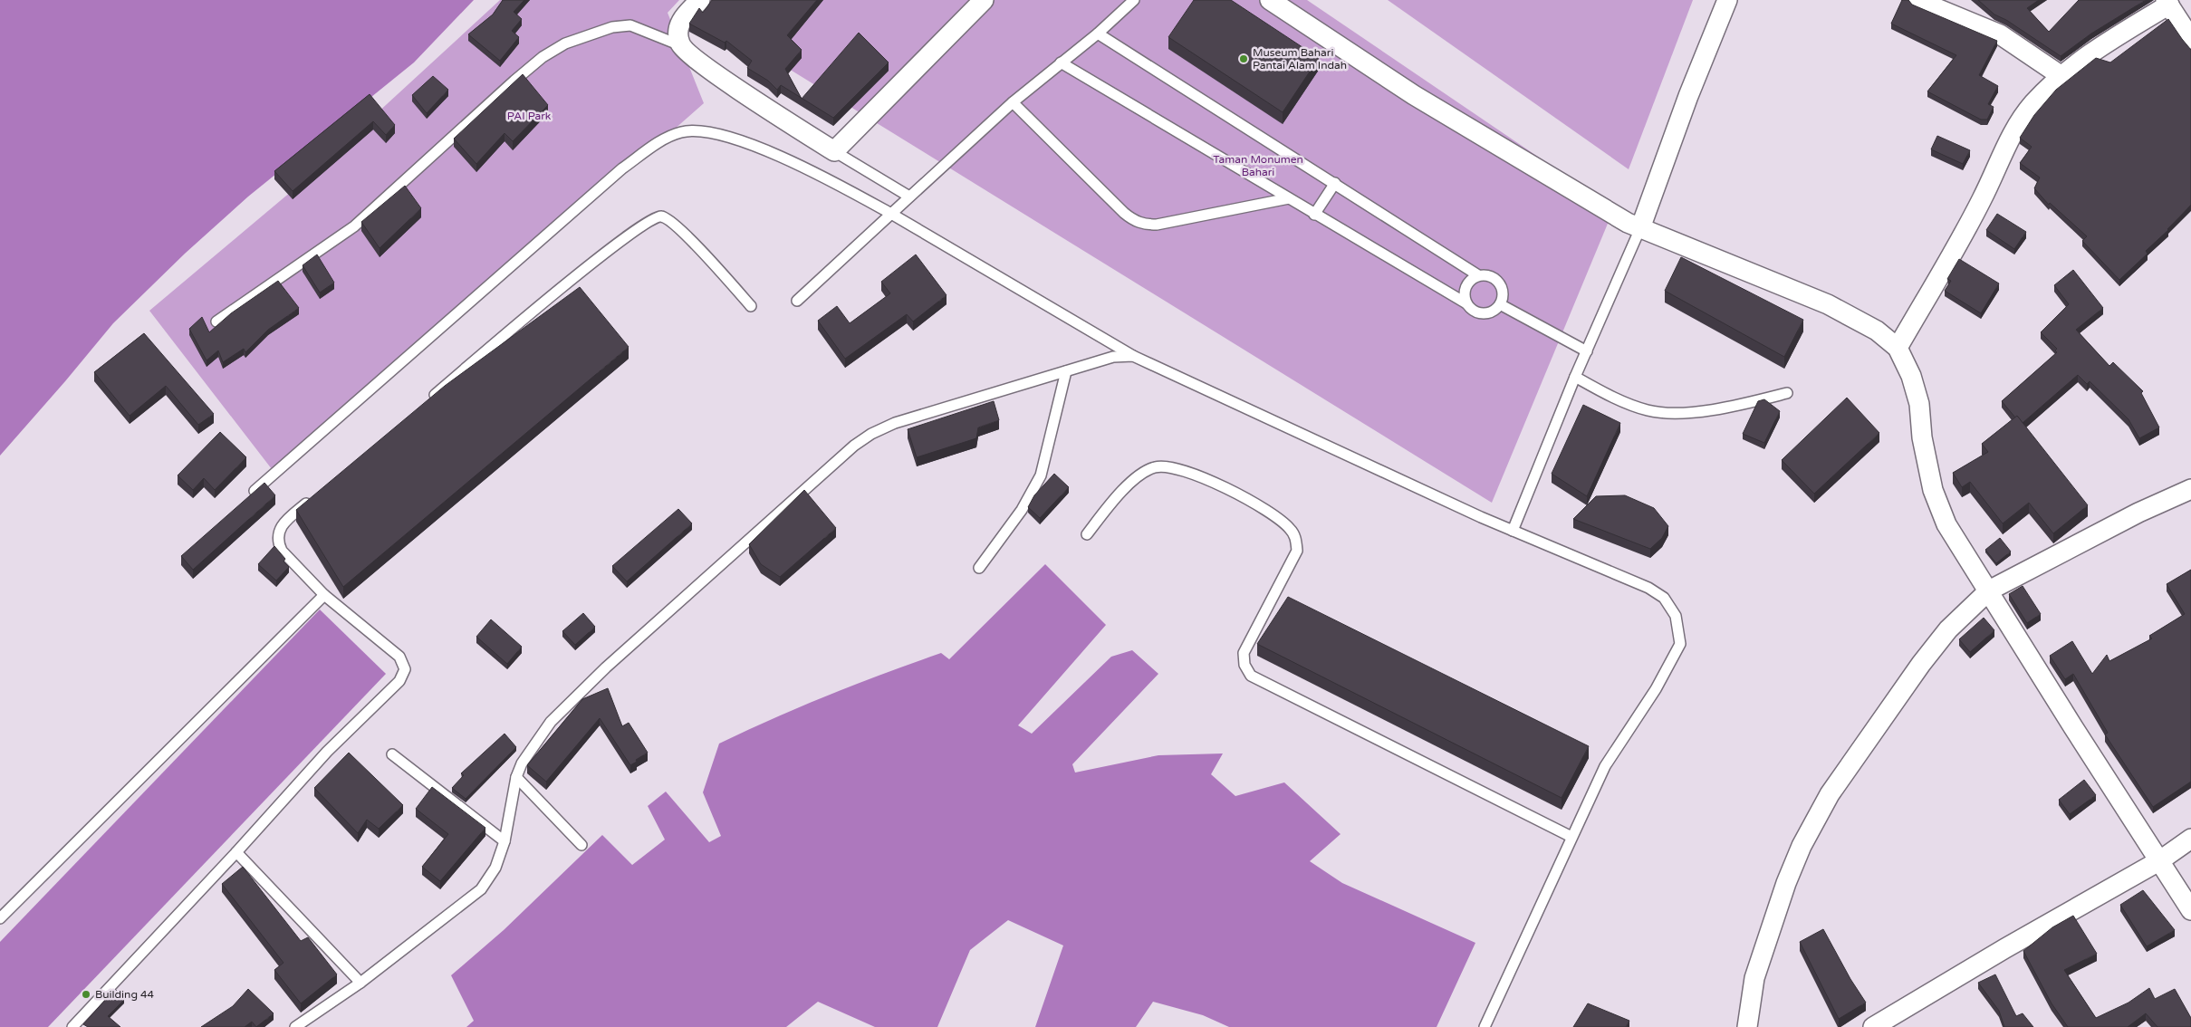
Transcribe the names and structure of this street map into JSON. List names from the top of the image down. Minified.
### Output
{"parks":["PAI Park","Taman Monumen Bahari"],"places":["Museum Bahari Pantai Alam Indah","Building 44"]}
